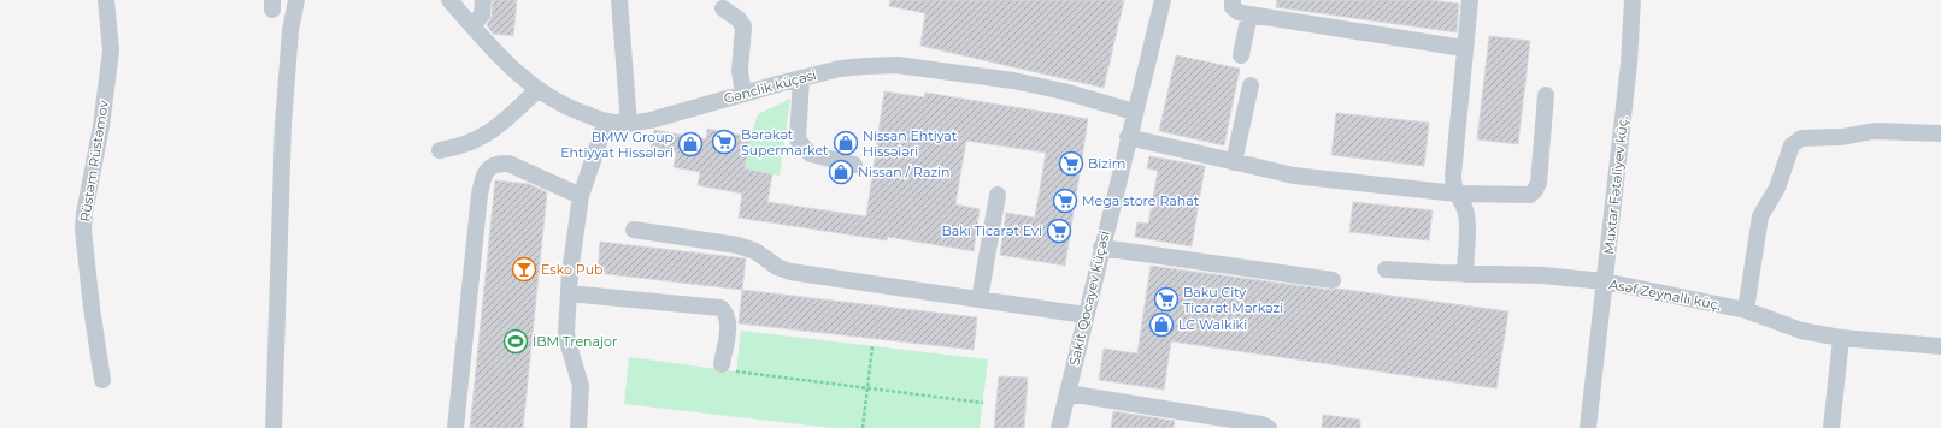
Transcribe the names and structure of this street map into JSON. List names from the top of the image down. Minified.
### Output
{"streets":{"street":["Gənclik küçəsi","Rüstəm Rüstəmov","Muxtar Fətəliyev küç.","Asəf Zeynallı küç.","Sakit Qocayev küçəsi"]},"crossings":[["Gənclik küçəsi","Sakit Qocayev küçəsi"],["Muxtar Fətəliyev küç.","Asəf Zeynallı küç."]],"places":{"supermarket":["Bərəkət Supermarket","Bizim","Mega store Rahat","Bakı Ticarət Evi","Baku City Ticarət Mərkəzi"],"shop":["Nissan Ehtiyat Hissələri","BMW Group Ehtiyyat Hissələri","Nissan / Razin","LC Waikiki"],"bar":["Esko Pub"],"sports":["İBM Trenajor"]}}
